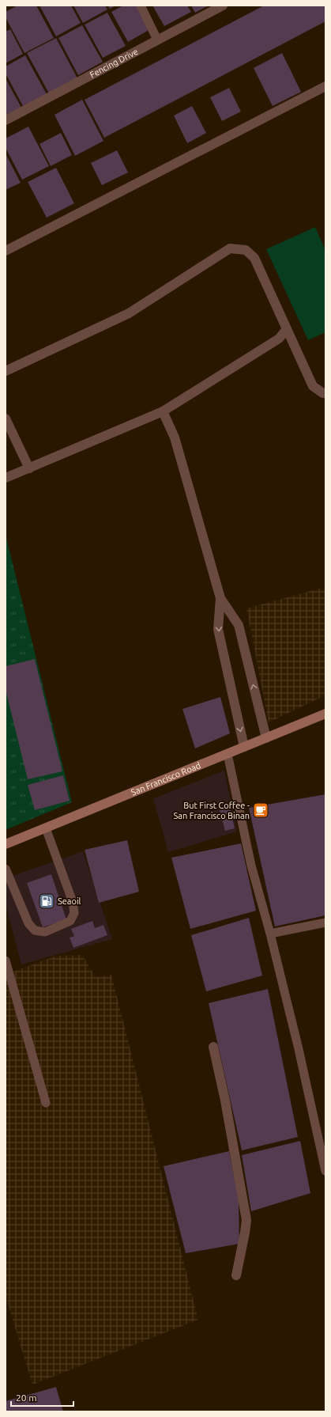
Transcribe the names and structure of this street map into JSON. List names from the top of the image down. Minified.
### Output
{"streets":{"main road":["San Francisco Road"],"street":["Fencing Drive"]},"places":{"cafe":["But First Coffee - San Francisco Binan"],"fuel station":["Seaoil"]},"scale_bar":"20 m"}
